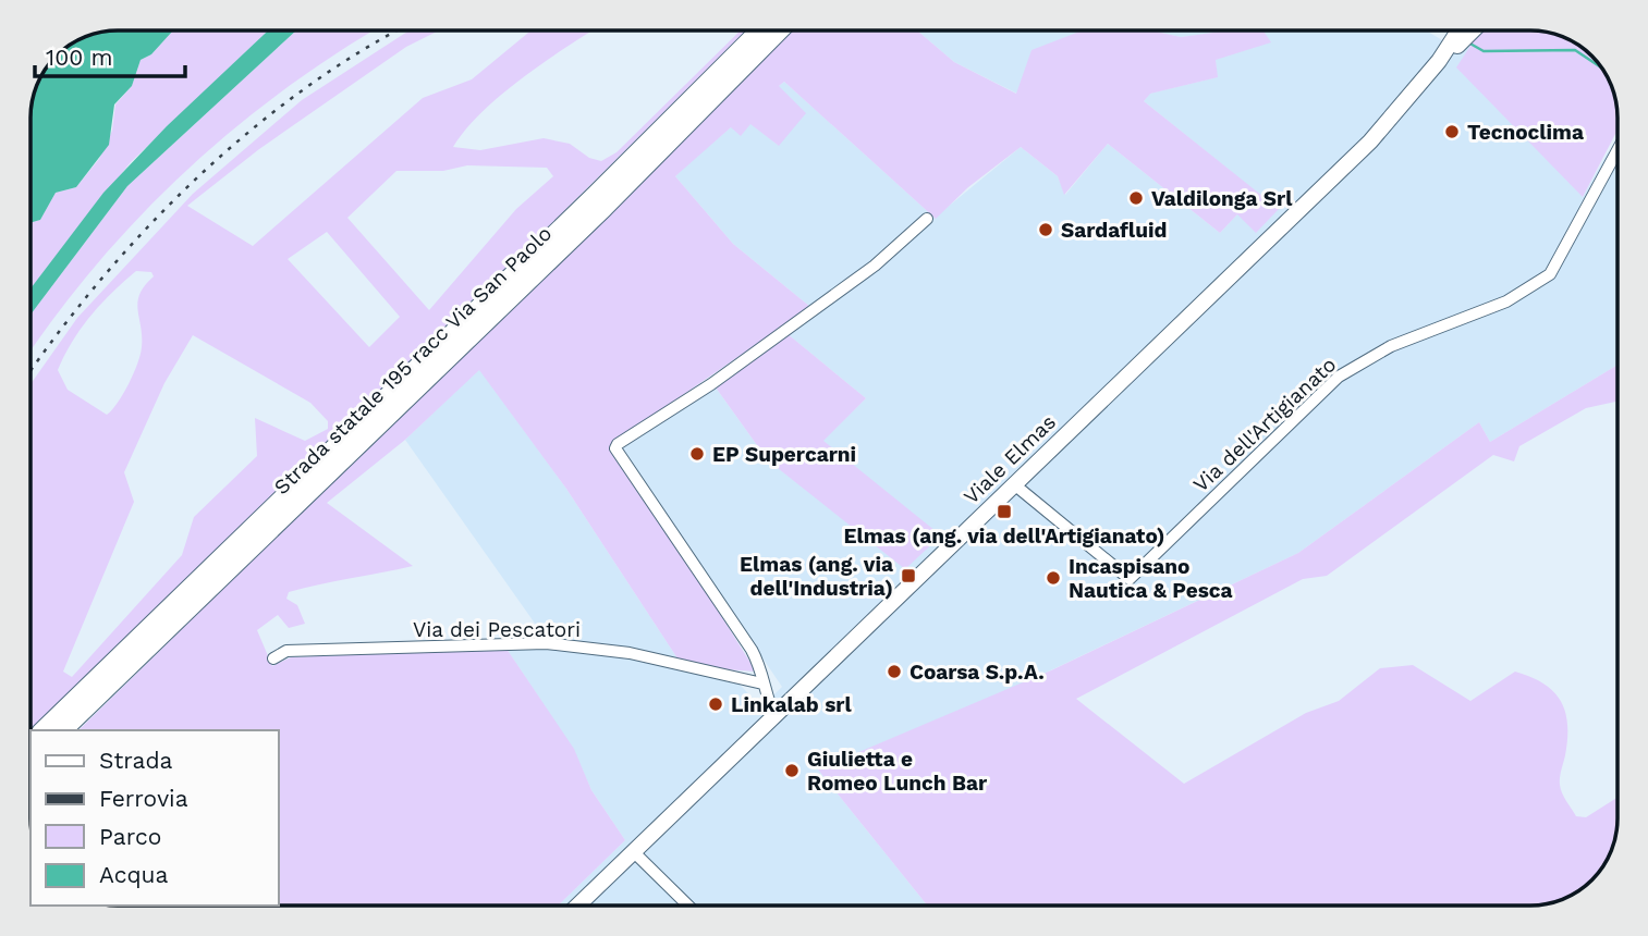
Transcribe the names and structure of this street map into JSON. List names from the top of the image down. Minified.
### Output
{"streets":{"highway":["Strada statale 195 racc Via San Paolo"],"main road":["Viale Elmas"],"street":["Via dell'Artigianato","Via dei Pescatori"]},"crossings":[["Via dell'Artigianato","Viale Elmas"]],"places":{"other":["Tecnoclima","Valdilonga Srl","Sardafluid","EP Supercarni","Incaspisano Nautica & Pesca","Coarsa S.p.A.","Linkalab srl","Giulietta e Romeo Lunch Bar"],"transit":["Elmas (ang. via dell'Artigianato)","Elmas (ang. via dell'Industria)"]},"legend":["Strada","Ferrovia","Parco","Acqua"],"scale_bar":"100 m"}
